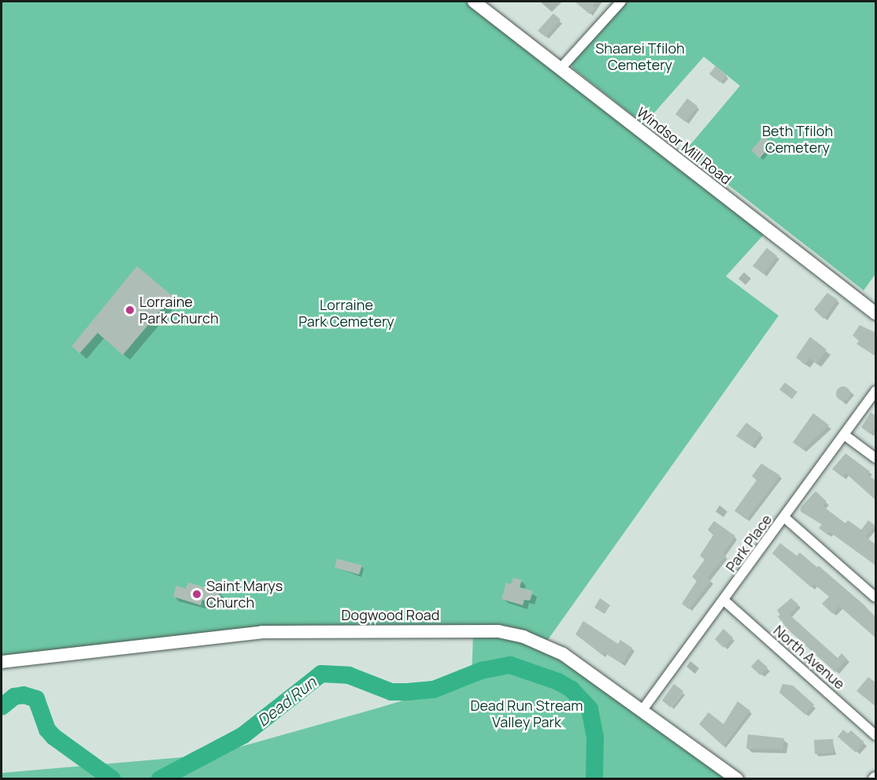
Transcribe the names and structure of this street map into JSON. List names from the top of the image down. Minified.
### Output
{"streets":{"street":["Windsor Mill Road","Park Place","Dogwood Road","North Avenue"]},"crossings":[["Park Place","Dogwood Road"],["Park Place","North Avenue"]],"water":["Dead Run"],"parks":["Shaarei Tfiloh Cemetery","Beth Tfiloh Cemetery","Lorraine Park Cemetery","Dead Run Stream Valley Park"],"places":["Lorraine Park Church","Saint Marys Church"]}
